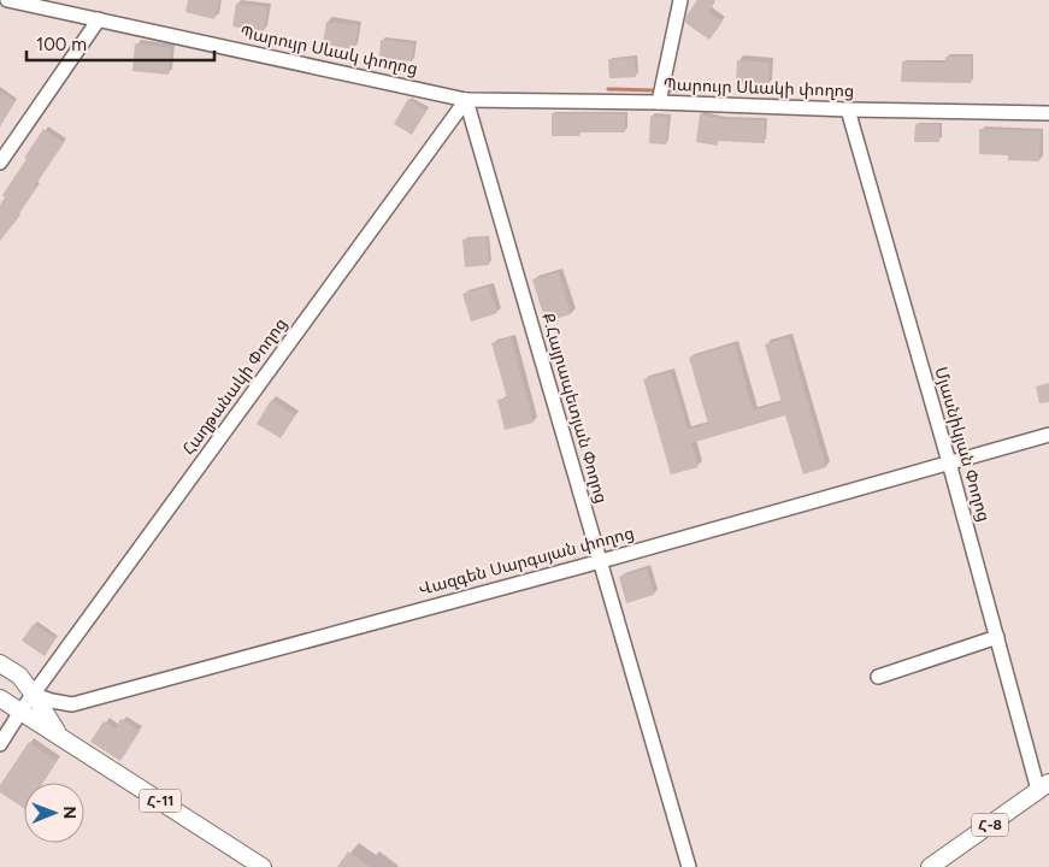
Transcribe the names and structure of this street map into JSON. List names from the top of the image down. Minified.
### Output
{"streets":{"main road":["Հ-11","Հ-8"],"street":["Պարույր Սևակ փողոց","Պարույր Սևակի փողոց","Հաղթանակի Փողոց","Ք.Հայրապետյան Փողոց","Մյասնիկյան Փողոց","Վազգեն Սարգսյան փողոց"]},"crossings":[["Պարույր Սևակ փողոց","Պարույր Սևակի փողոց"],["Պարույր Սևակ փողոց","Հաղթանակի Փողոց"],["Պարույր Սևակ փողոց","Ք.Հայրապետյան Փողոց"],["Պարույր Սևակի փողոց","Հաղթանակի Փողոց"],["Պարույր Սևակի փողոց","Ք.Հայրապետյան Փողոց"],["Պարույր Սևակի փողոց","Մյասնիկյան Փողոց"],["Հաղթանակի Փողոց","Ք.Հայրապետյան Փողոց"],["Հաղթանակի Փողոց","Վազգեն Սարգսյան փողոց"],["Հաղթանակի Փողոց","Հ-11"],["Ք.Հայրապետյան Փողոց","Վազգեն Սարգսյան փողոց"],["Մյասնիկյան Փողոց","Վազգեն Սարգսյան փողոց"],["Մյասնիկյան Փողոց","Հ-8"],["Վազգեն Սարգսյան փողոց","Հ-11"]],"scale_bar":"100 m","north":"right"}
